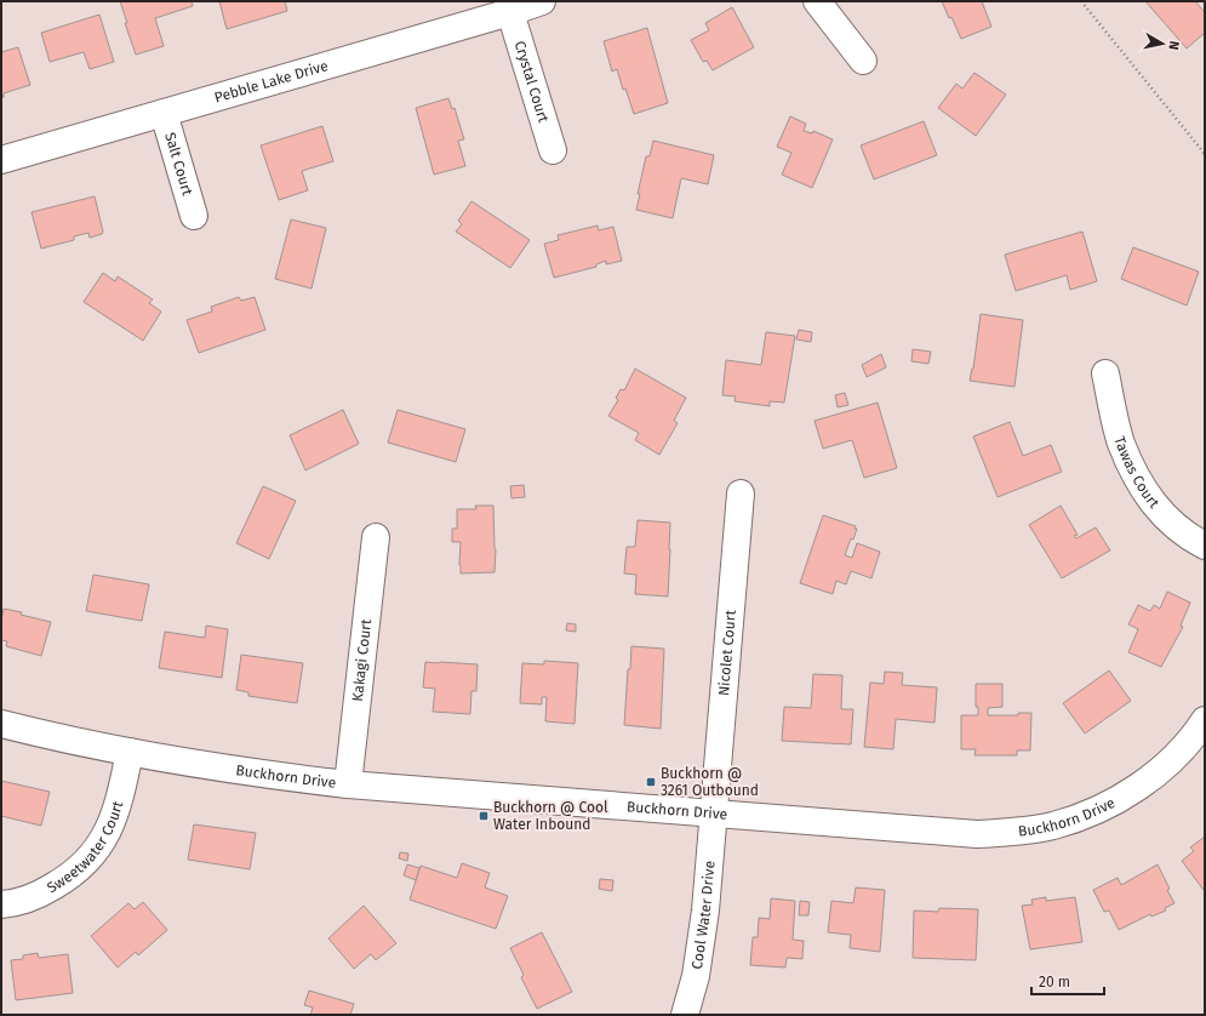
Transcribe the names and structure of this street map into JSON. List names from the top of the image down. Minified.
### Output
{"streets":{"street":["Pebble Lake Drive","Crystal Court","Salt Court","Tawas Court","Nicolet Court","Kakagi Court","Buckhorn Drive","Sweetwater Court","Cool Water Drive"]},"crossings":[["Pebble Lake Drive","Crystal Court"],["Pebble Lake Drive","Salt Court"],["Nicolet Court","Buckhorn Drive"],["Nicolet Court","Cool Water Drive"],["Kakagi Court","Buckhorn Drive"],["Buckhorn Drive","Sweetwater Court"],["Buckhorn Drive","Cool Water Drive"]],"places":{"transit":["Buckhorn @ 3261 Outbound","Buckhorn @ Cool Water Inbound"]},"scale_bar":"20 m","north":"right"}
